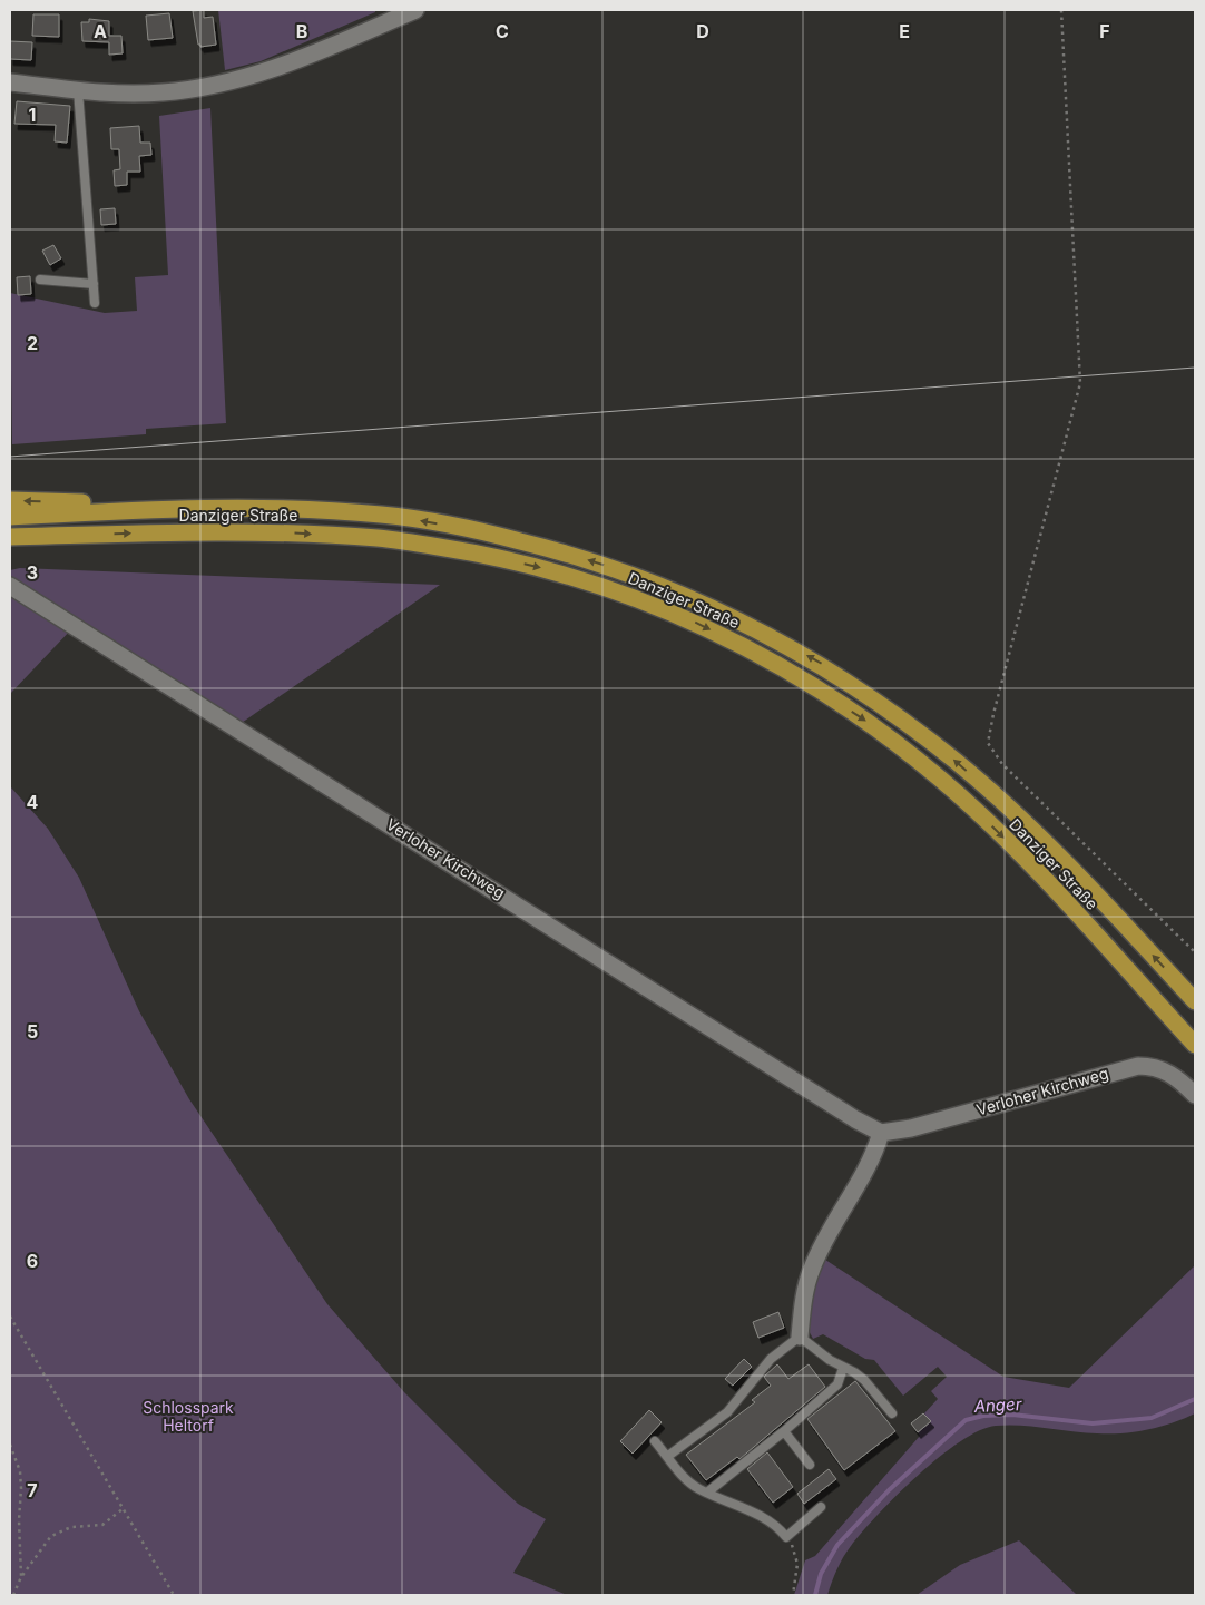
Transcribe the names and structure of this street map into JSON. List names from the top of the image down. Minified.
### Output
{"streets":{"highway":["Danziger Straße"],"street":["Verloher Kirchweg"]},"water":["Anger"],"parks":["Schlosspark Heltorf"],"grid":{"columns":["A","B","C","D","E","F"],"rows":["1","2","3","4","5","6","7"]}}
